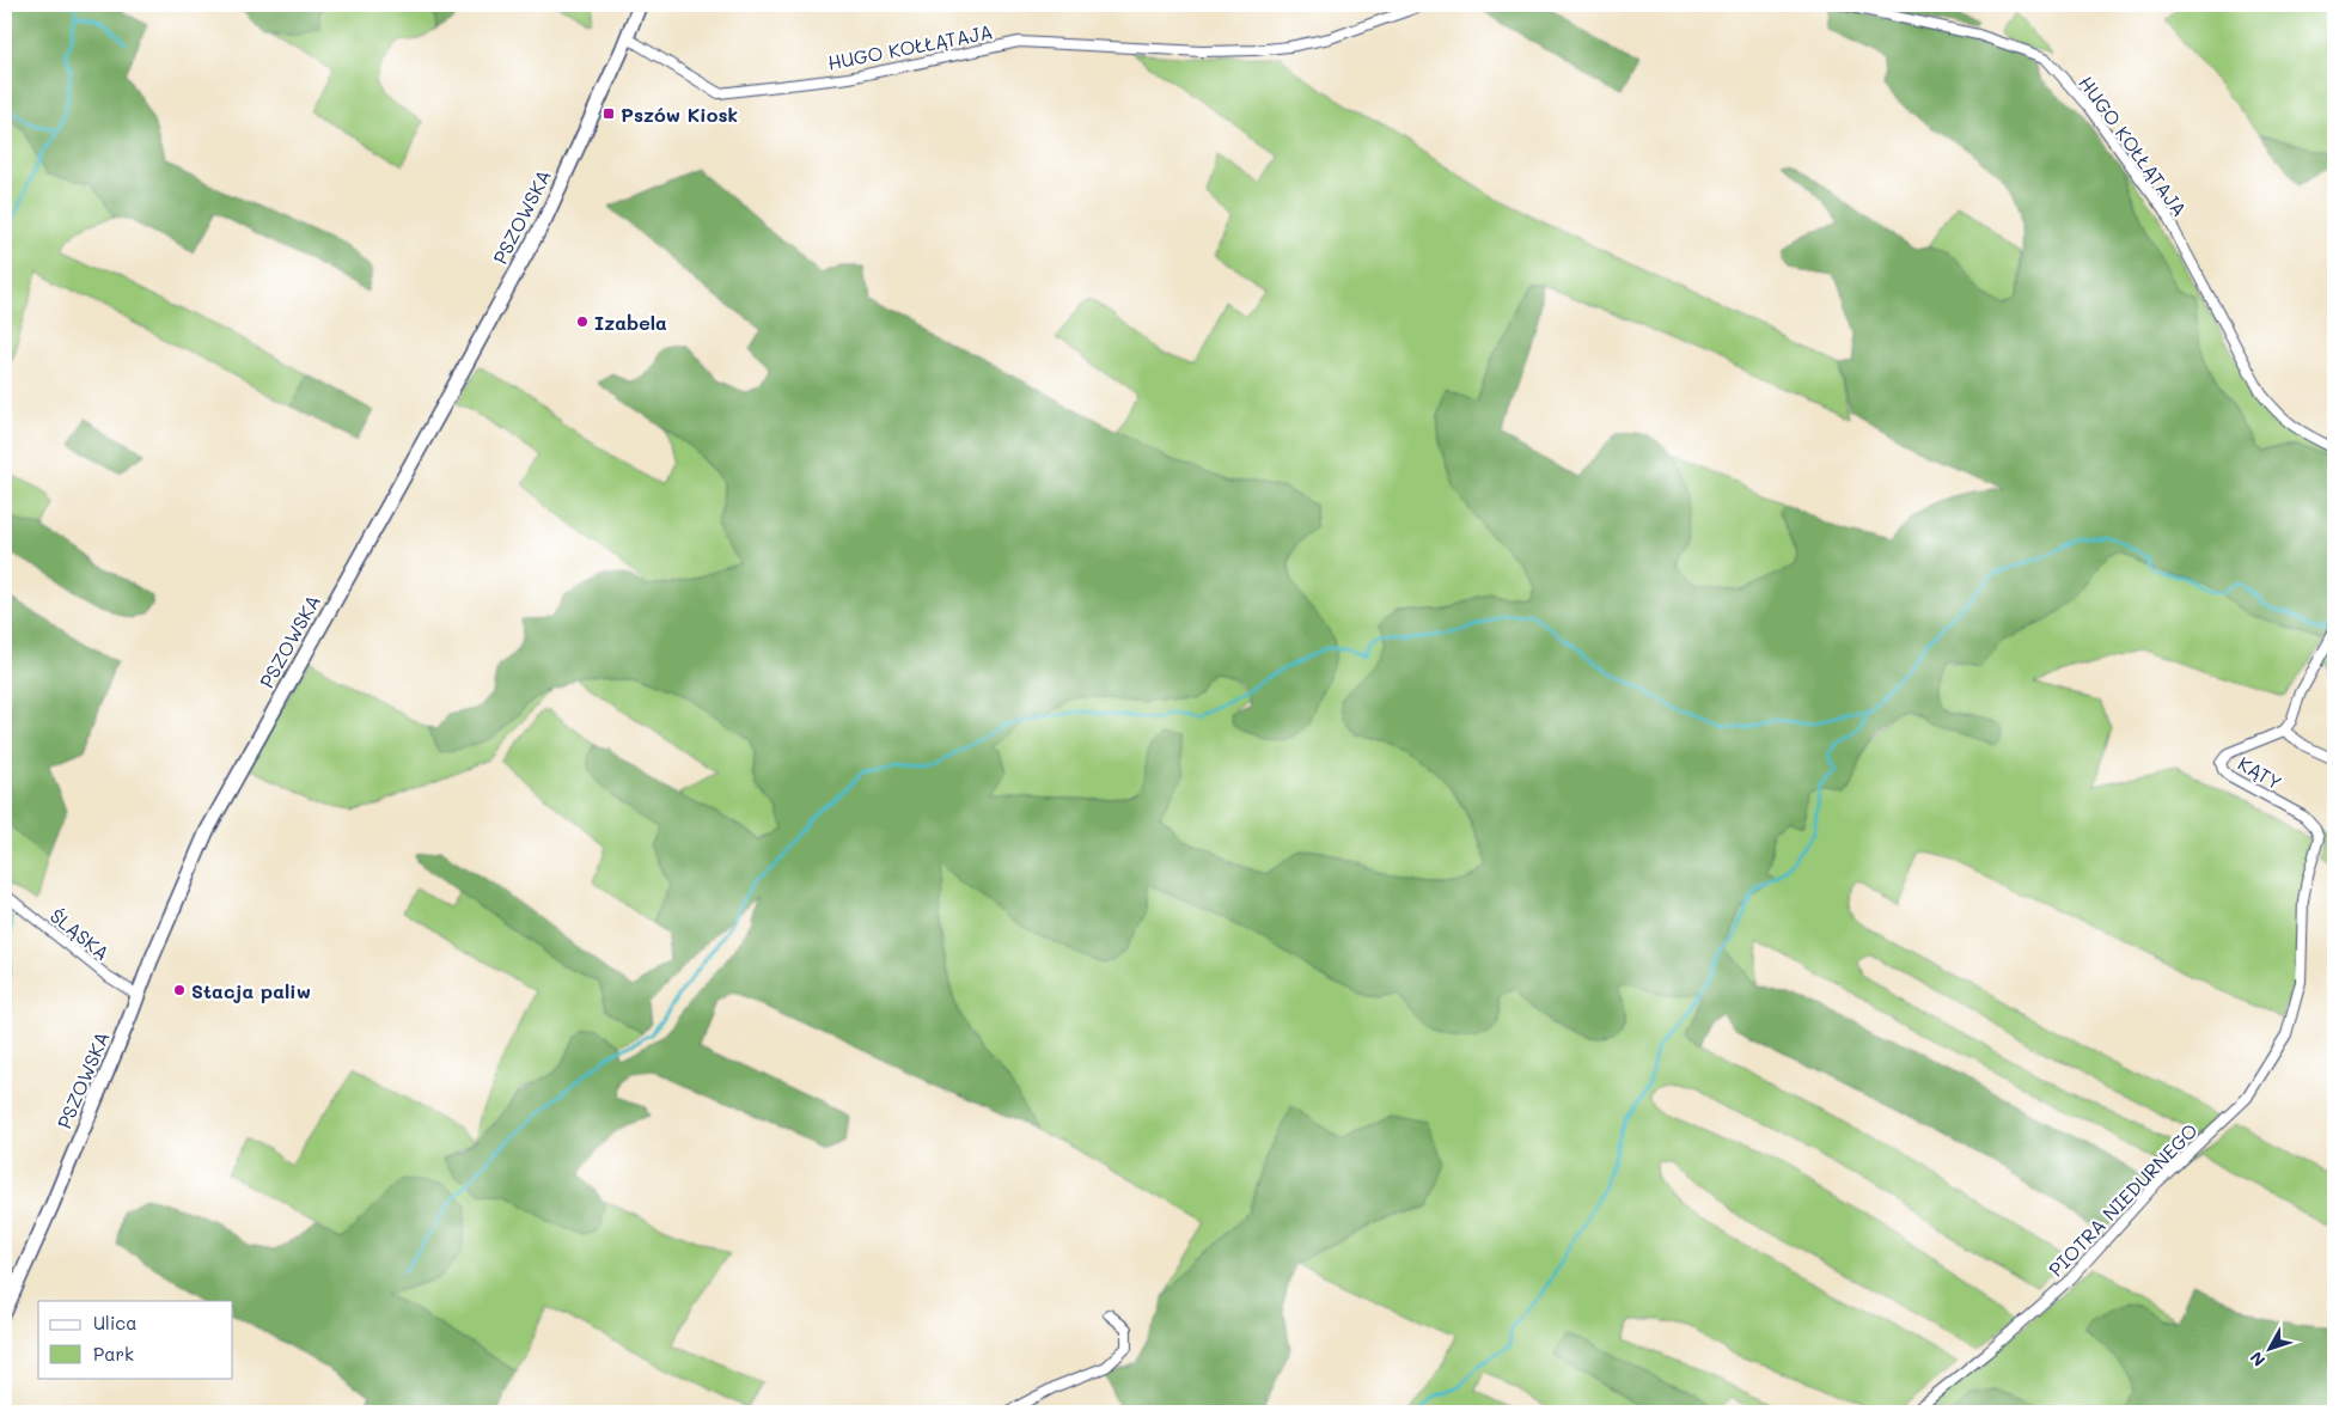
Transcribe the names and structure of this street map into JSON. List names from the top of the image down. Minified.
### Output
{"streets":{"main road":["PSZOWSKA"],"street":["HUGO KOŁŁĄTAJA","KĄTY","ŚLĄSKA","PIOTRA NIEDURNEGO"]},"crossings":[["HUGO KOŁŁĄTAJA","PSZOWSKA"],["PSZOWSKA","ŚLĄSKA"],["KĄTY","PIOTRA NIEDURNEGO"]],"places":{"transit":["Pszów Kiosk"],"other":["Izabela","Stacja paliw"]},"legend":["Ulica","Park"],"north":"bottom left"}
